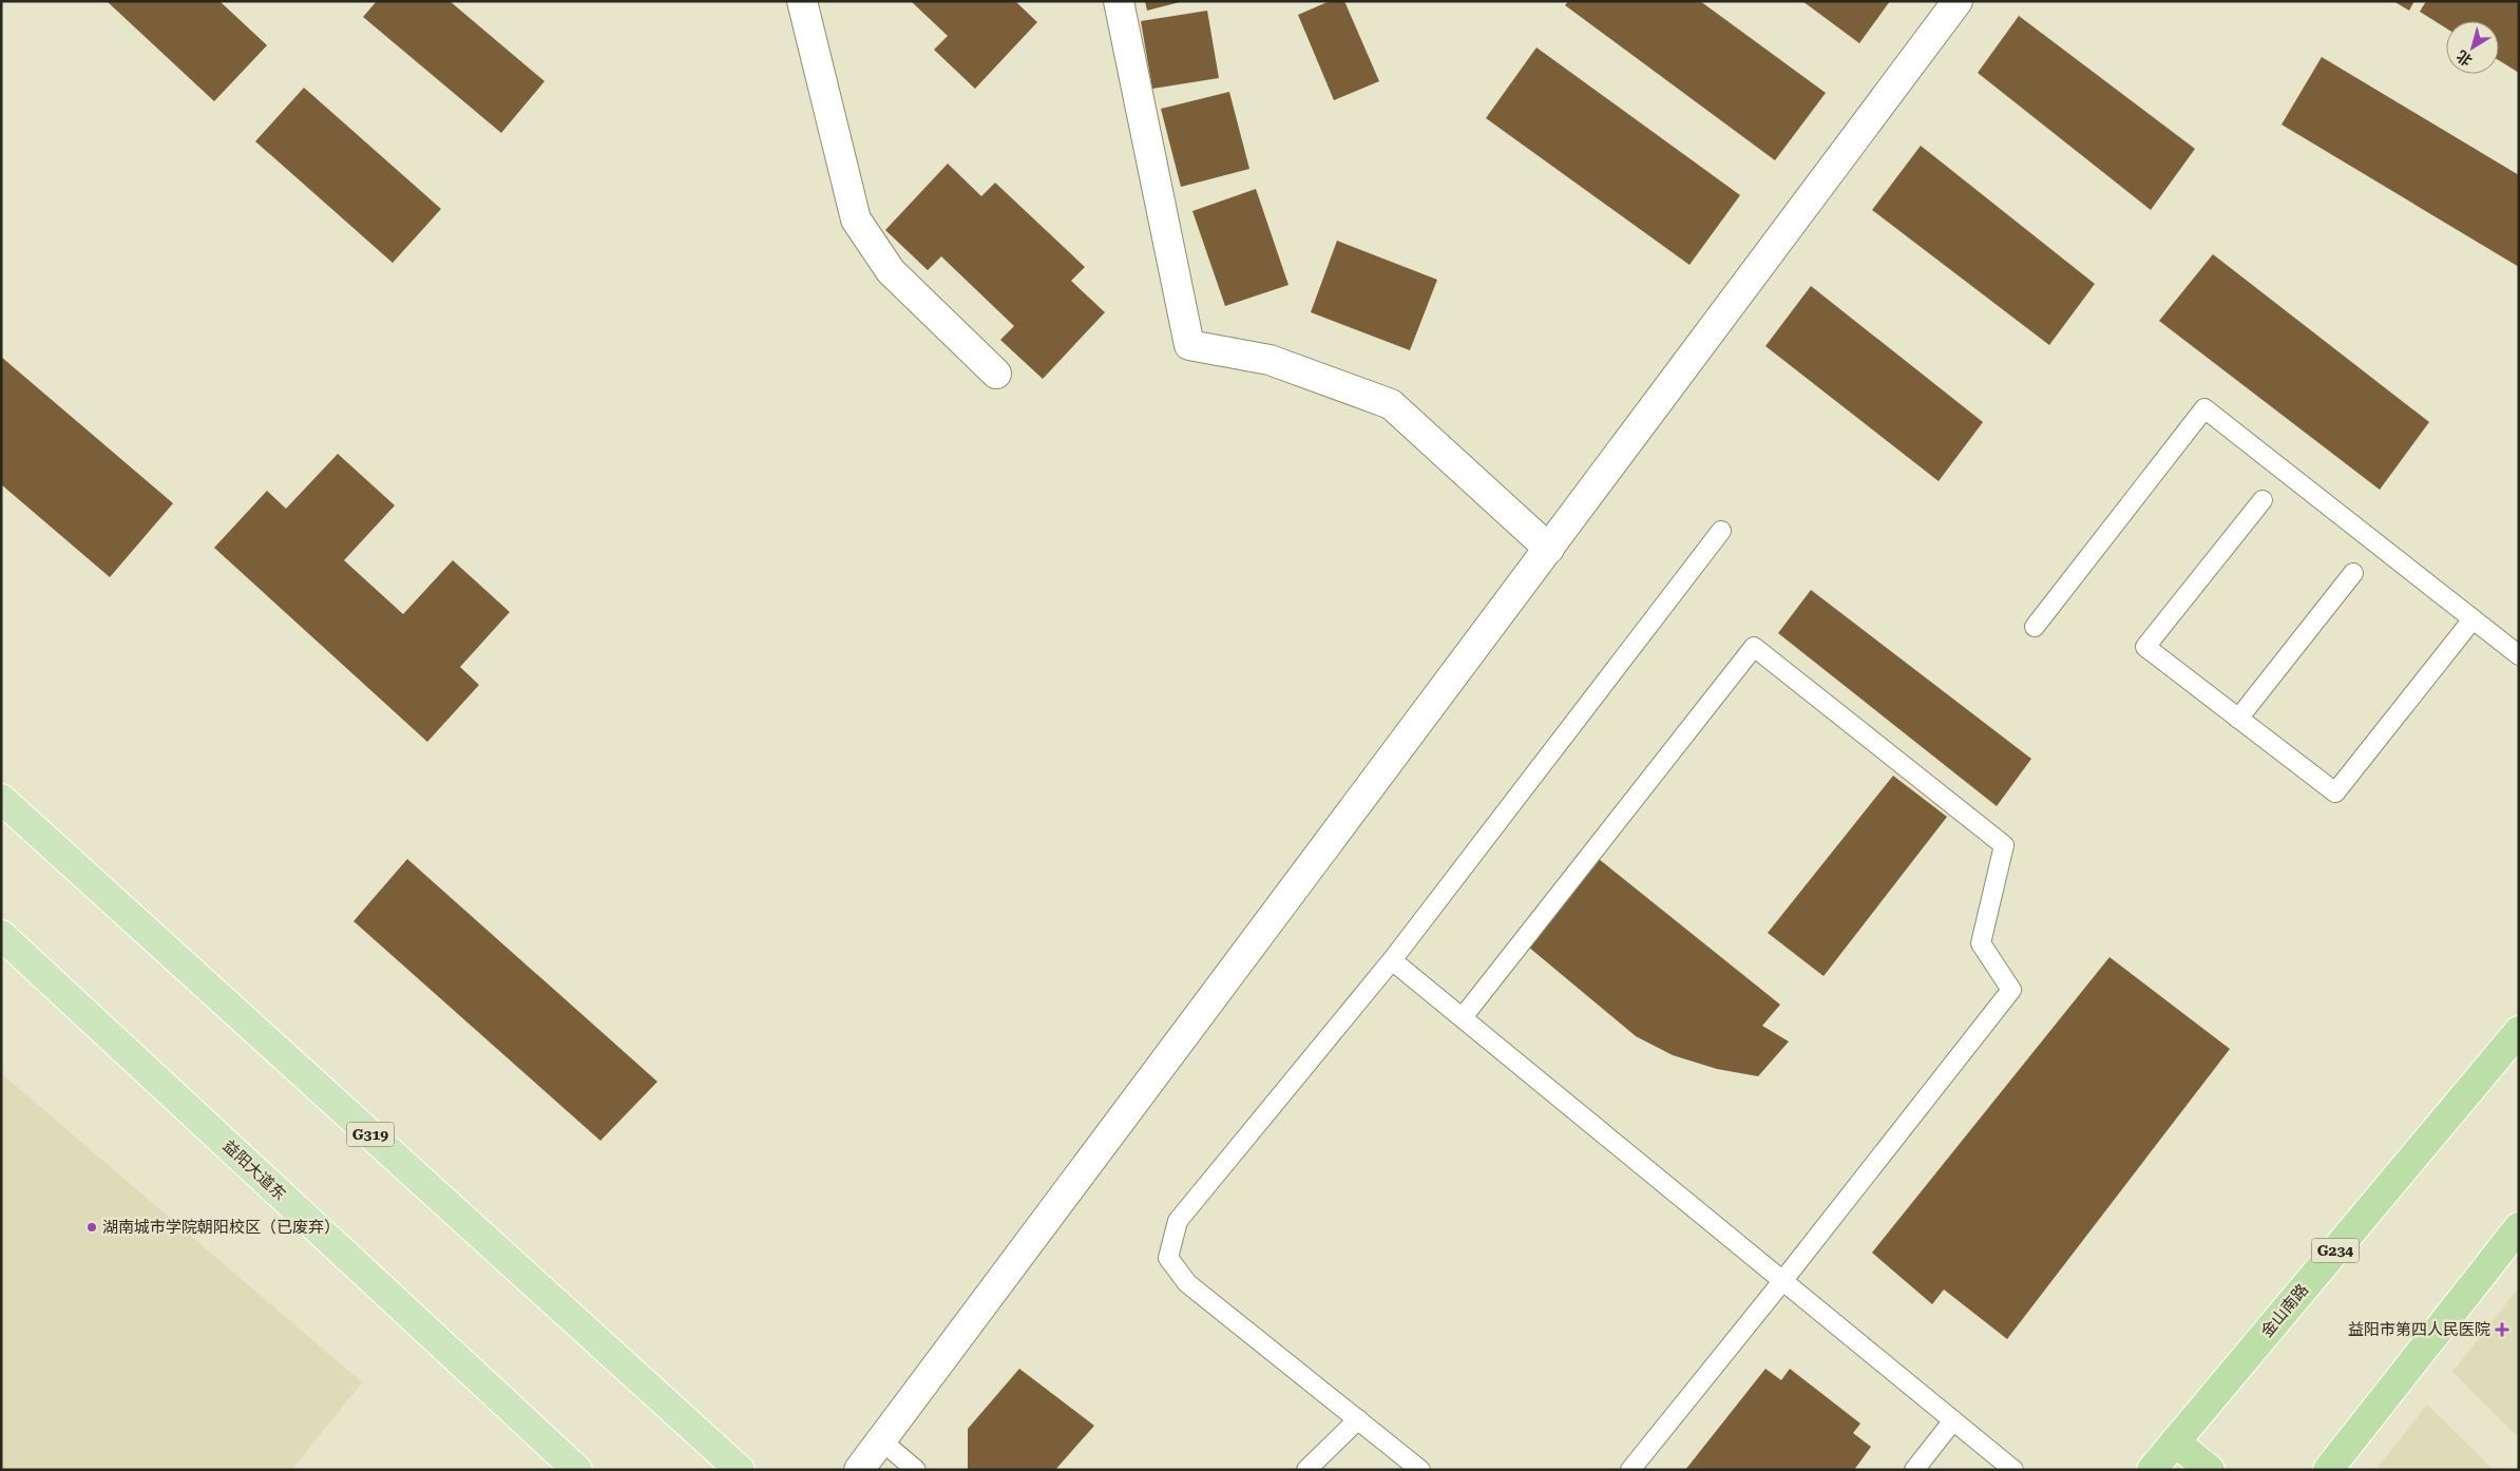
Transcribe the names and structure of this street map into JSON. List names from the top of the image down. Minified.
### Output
{"streets":{"highway":["G234","金山南路"],"main road":["G319","益阳大道东"]},"places":{"other":["湖南城市学院朝阳校区（已废弃）"],"health":["益阳市第四人民医院"]},"north":"bottom left"}
